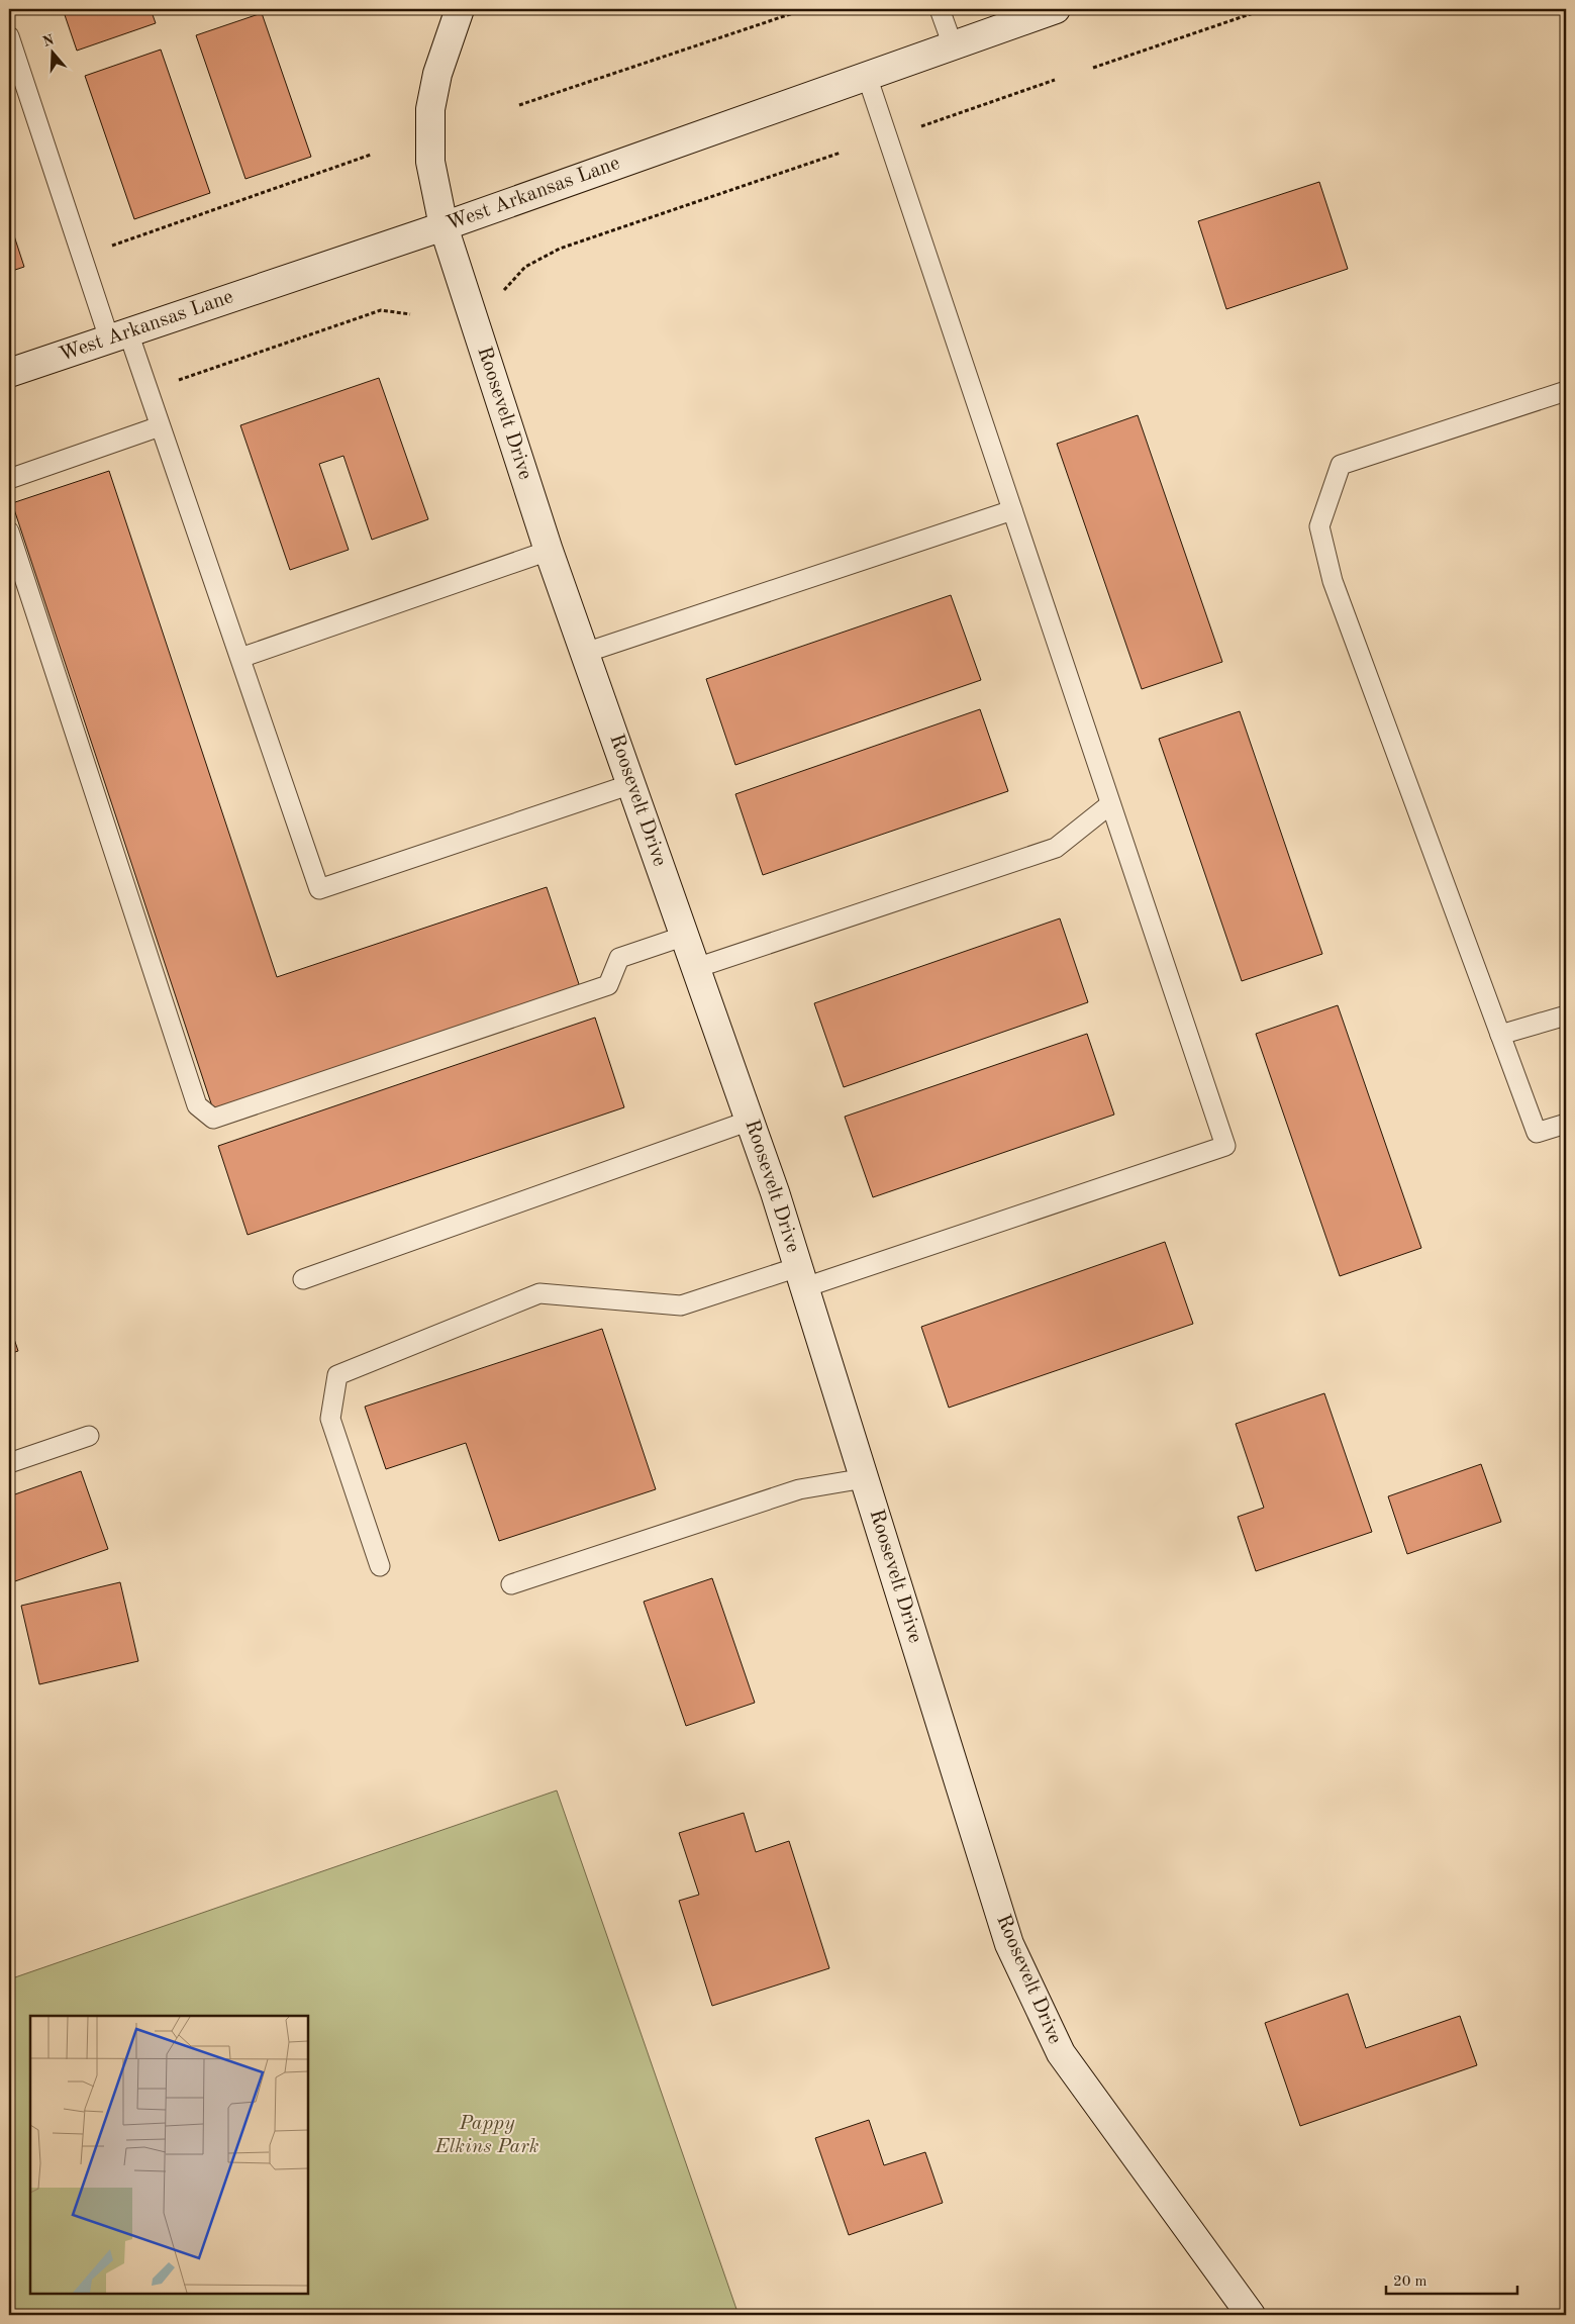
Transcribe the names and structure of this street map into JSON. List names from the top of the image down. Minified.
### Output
{"streets":{"street":["West Arkansas Lane","Roosevelt Drive"]},"crossings":[["West Arkansas Lane","Roosevelt Drive"]],"parks":["Pappy Elkins Park"],"scale_bar":"20 m","north":"top"}
